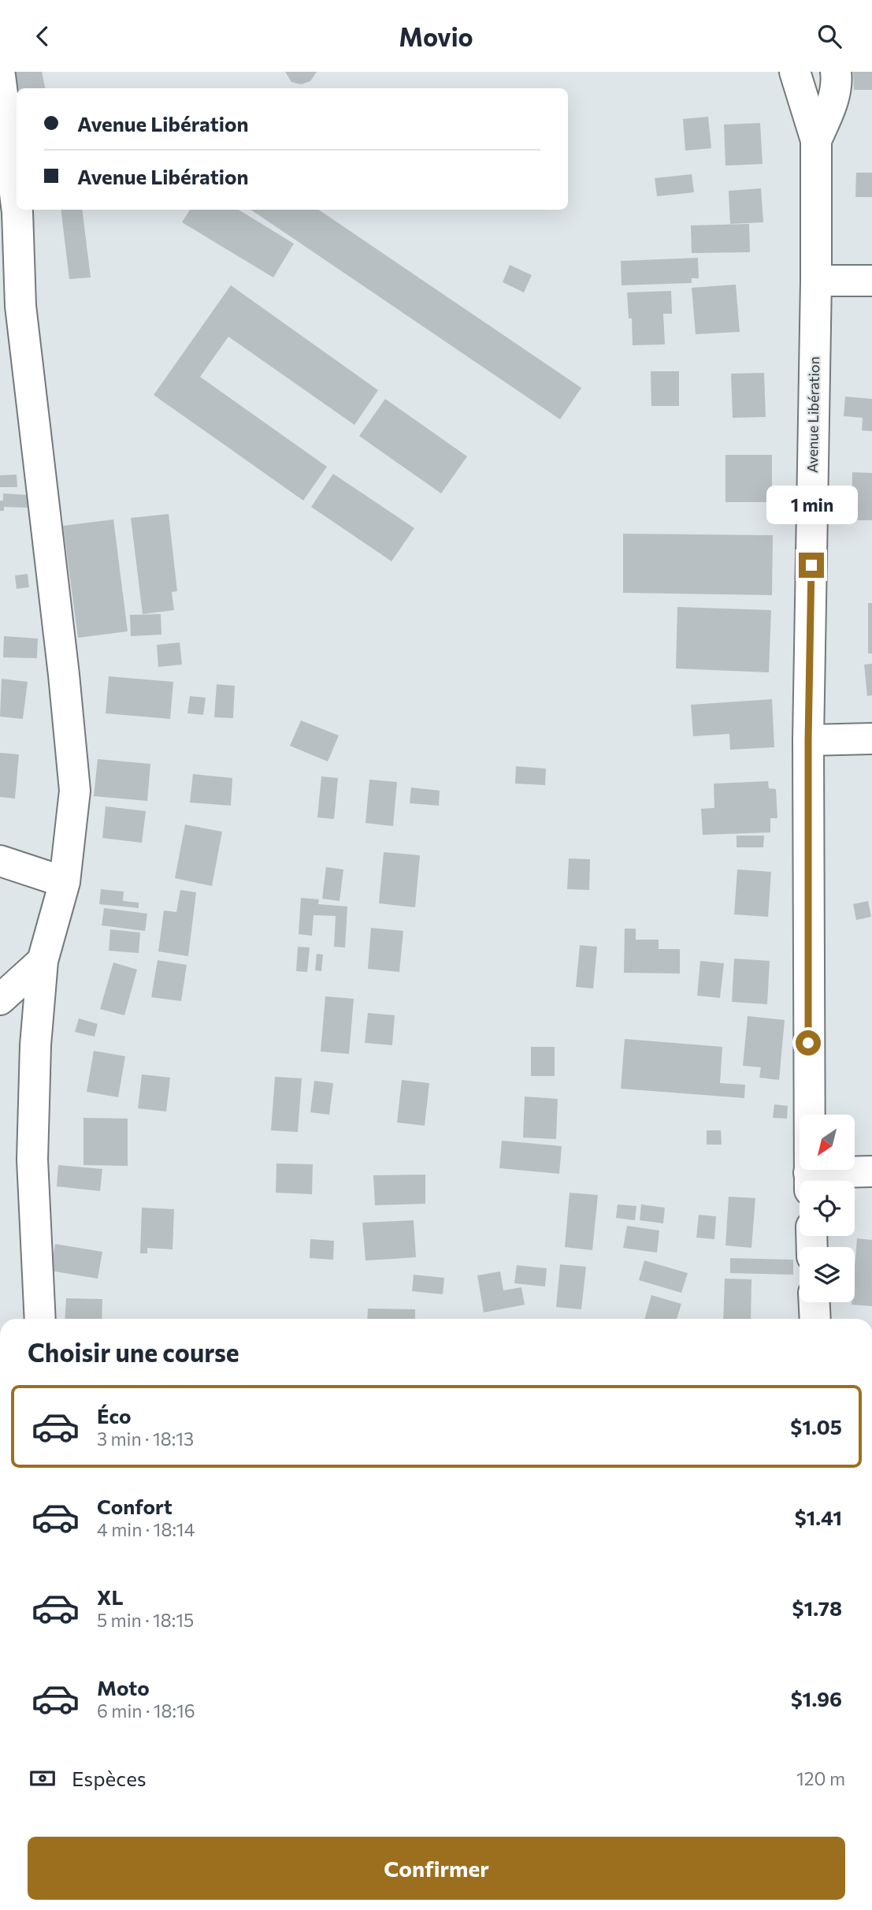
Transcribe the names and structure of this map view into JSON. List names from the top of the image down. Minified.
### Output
{"streets":{"street":["Avenue Libération"]},"north":"bottom left","page":{"header":"Movio","banner":["Avenue Libération","Avenue Libération"],"bubble":"1 min","heading":"Choisir une course","list":[{"name":"Éco","note":"3 min · 18:13","value":"$1.05"},{"name":"Confort","note":"4 min · 18:14","value":"$1.41"},{"name":"XL","note":"5 min · 18:15","value":"$1.78"},{"name":"Moto","note":"6 min · 18:16","value":"$1.96"}],"pay":["Espèces","120 m"],"buttons":"Confirmer"}}
